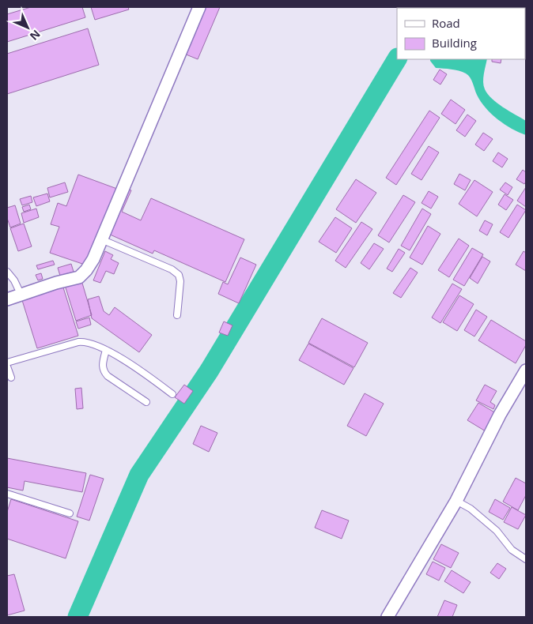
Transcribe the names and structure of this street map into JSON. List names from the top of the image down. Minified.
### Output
{"legend":["Road","Building"],"north":"bottom right"}
